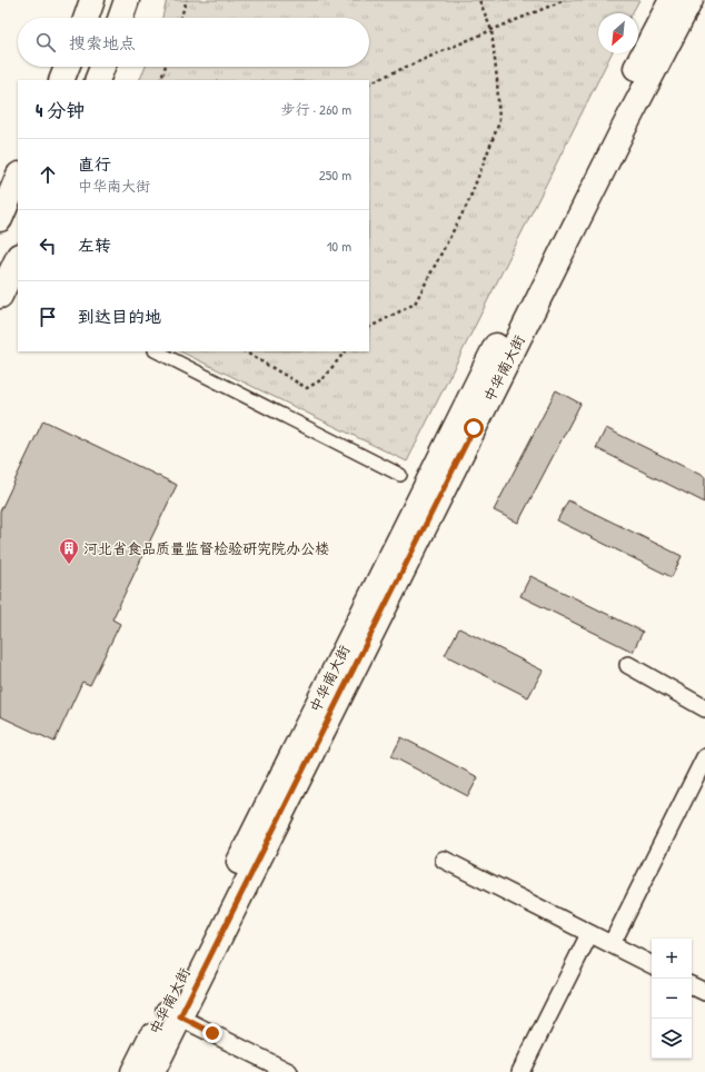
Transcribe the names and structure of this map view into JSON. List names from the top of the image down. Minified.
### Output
{"streets":{"main road":["中华南大街"]},"places":{"building":["河北省食品质量监督检验研究院办公楼"]},"north":"bottom left","page":{"search":"搜索地点","heading":["4 分钟","步行 · 260 m"],"list":[["直行","中华南大街","250 m"],["左转","10 m"],"到达目的地"],"map_buttons":["+","−"]}}
